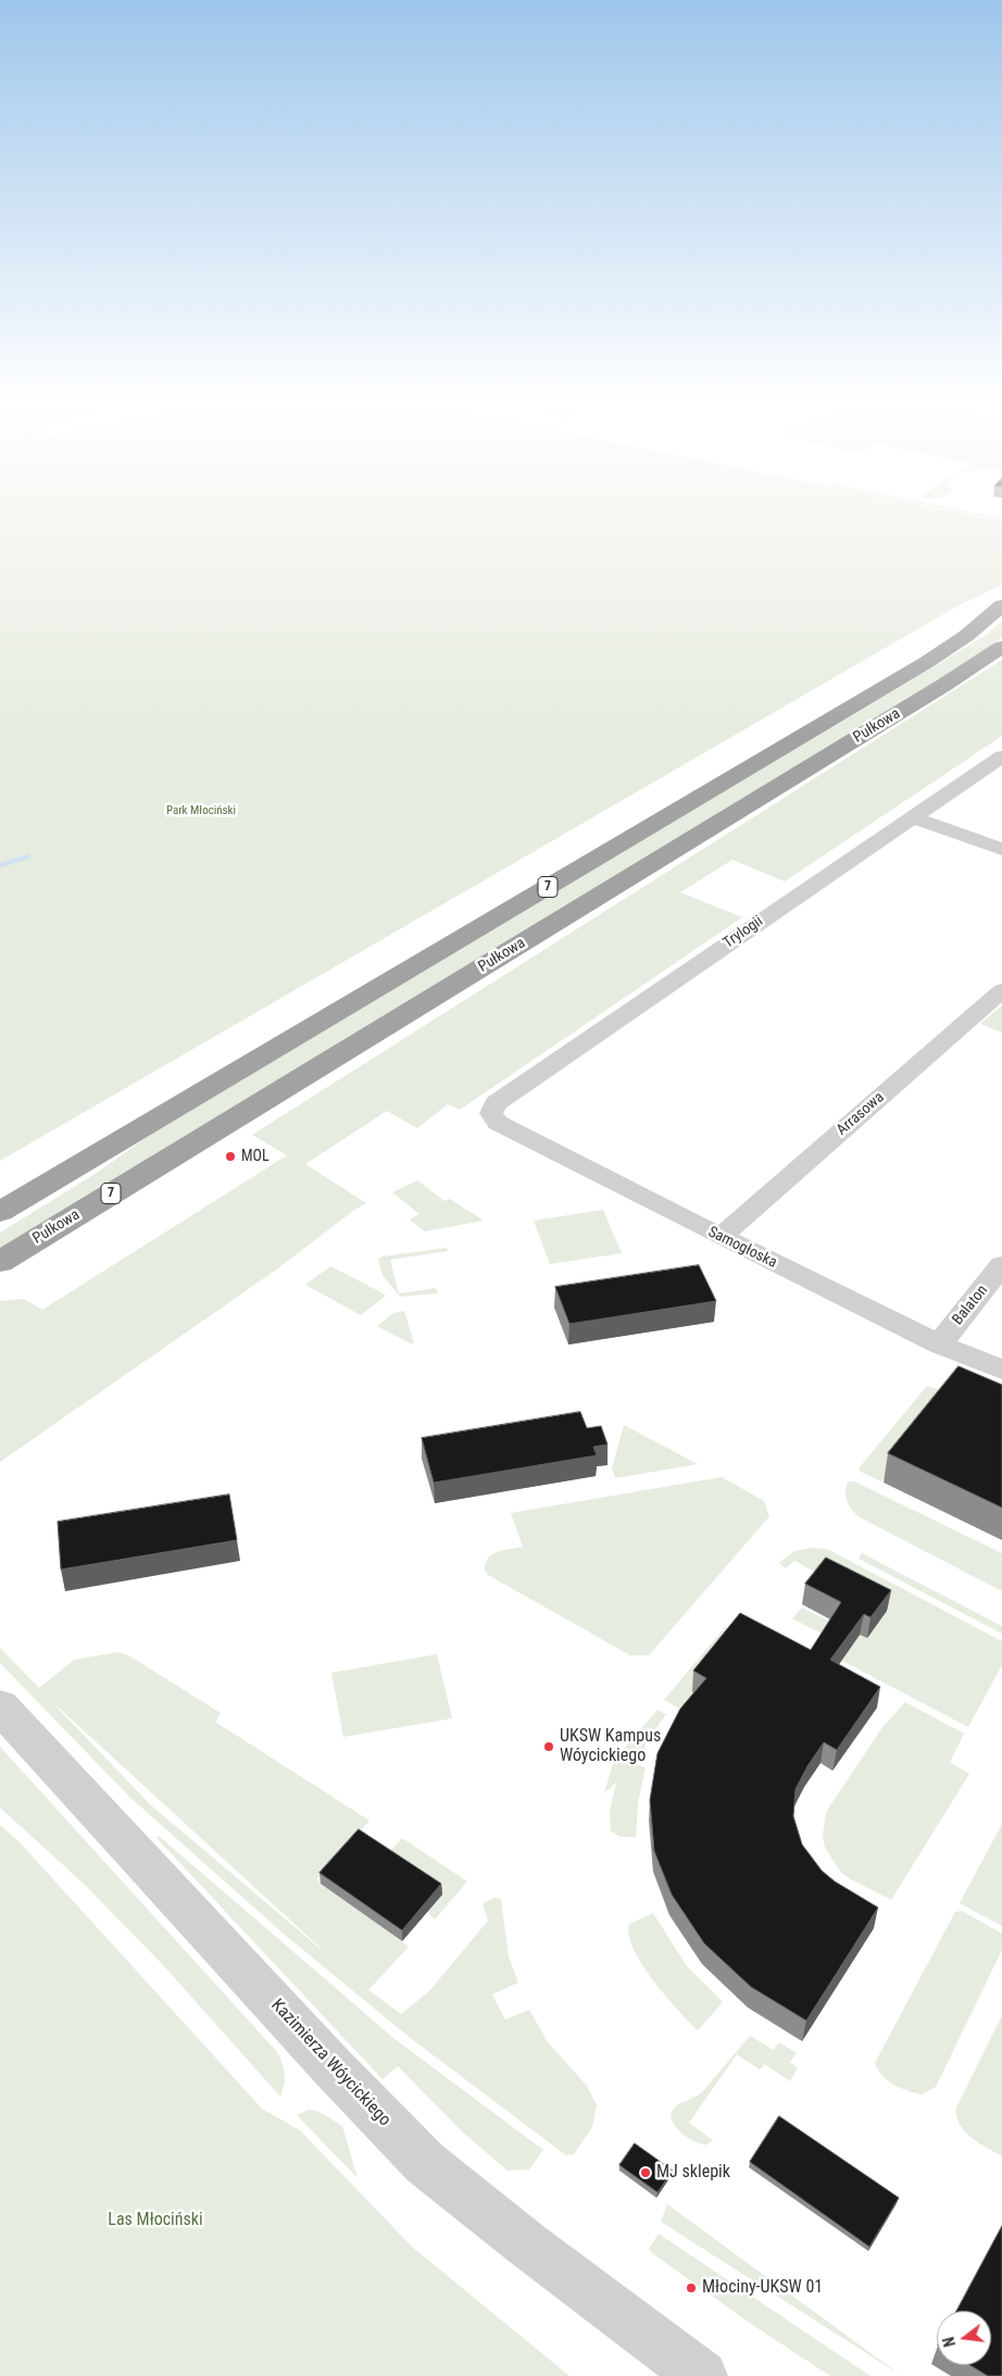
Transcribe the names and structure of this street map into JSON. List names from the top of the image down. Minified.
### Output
{"streets":{"highway":["Pułkowa","7"],"street":["Trylogii","Arrasowa","Samogłoska","Balaton","Kazimierza Wóycickiego"]},"crossings":[["Trylogii","Samogłoska"],["Arrasowa","Samogłoska"],["Samogłoska","Balaton"]],"parks":["Park Młociński","Las Młociński"],"places":["MOL","UKSW Kampus Wóycickiego","MJ sklepik","Młociny-UKSW 01"],"north":"left"}
